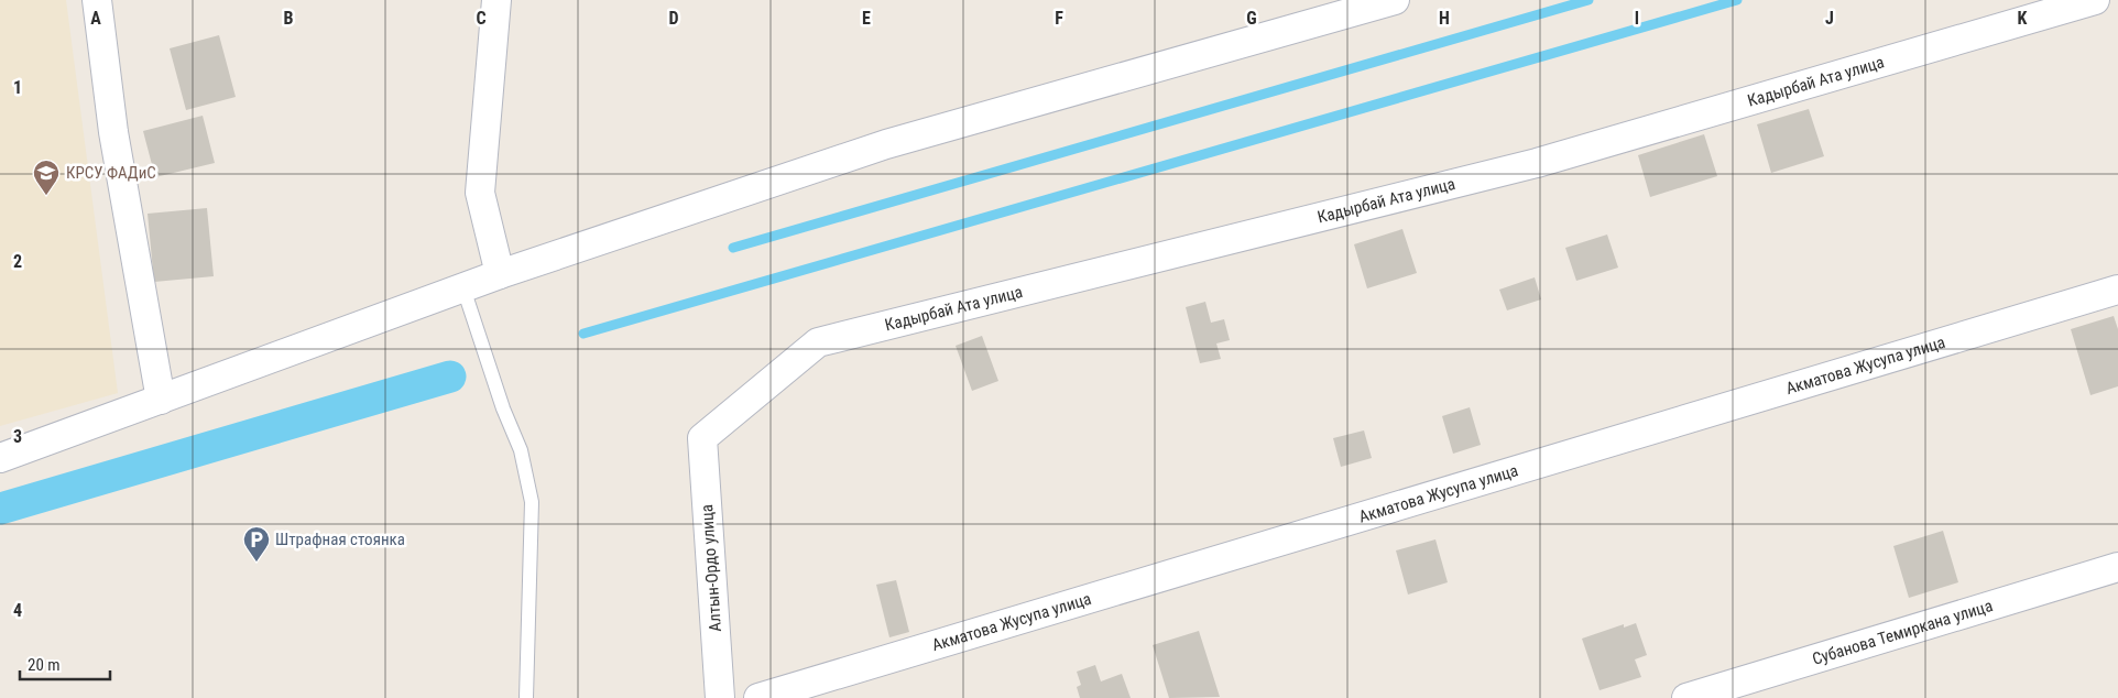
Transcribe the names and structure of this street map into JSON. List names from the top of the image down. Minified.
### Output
{"streets":{"street":["Кадырбай Ата улица","Акматова Жусупа улица","Алтын-Ордо улица","Субанова Темиркана улица"]},"crossings":[["Кадырбай Ата улица","Алтын-Ордо улица"]],"places":{"school or university":["КРСУ ФАДиС"],"parking":["Штрафная стоянка"]},"scale_bar":"20 m","grid":{"columns":["A","B","C","D","E","F","G","H","I","J","K"],"rows":["1","2","3","4"]}}
